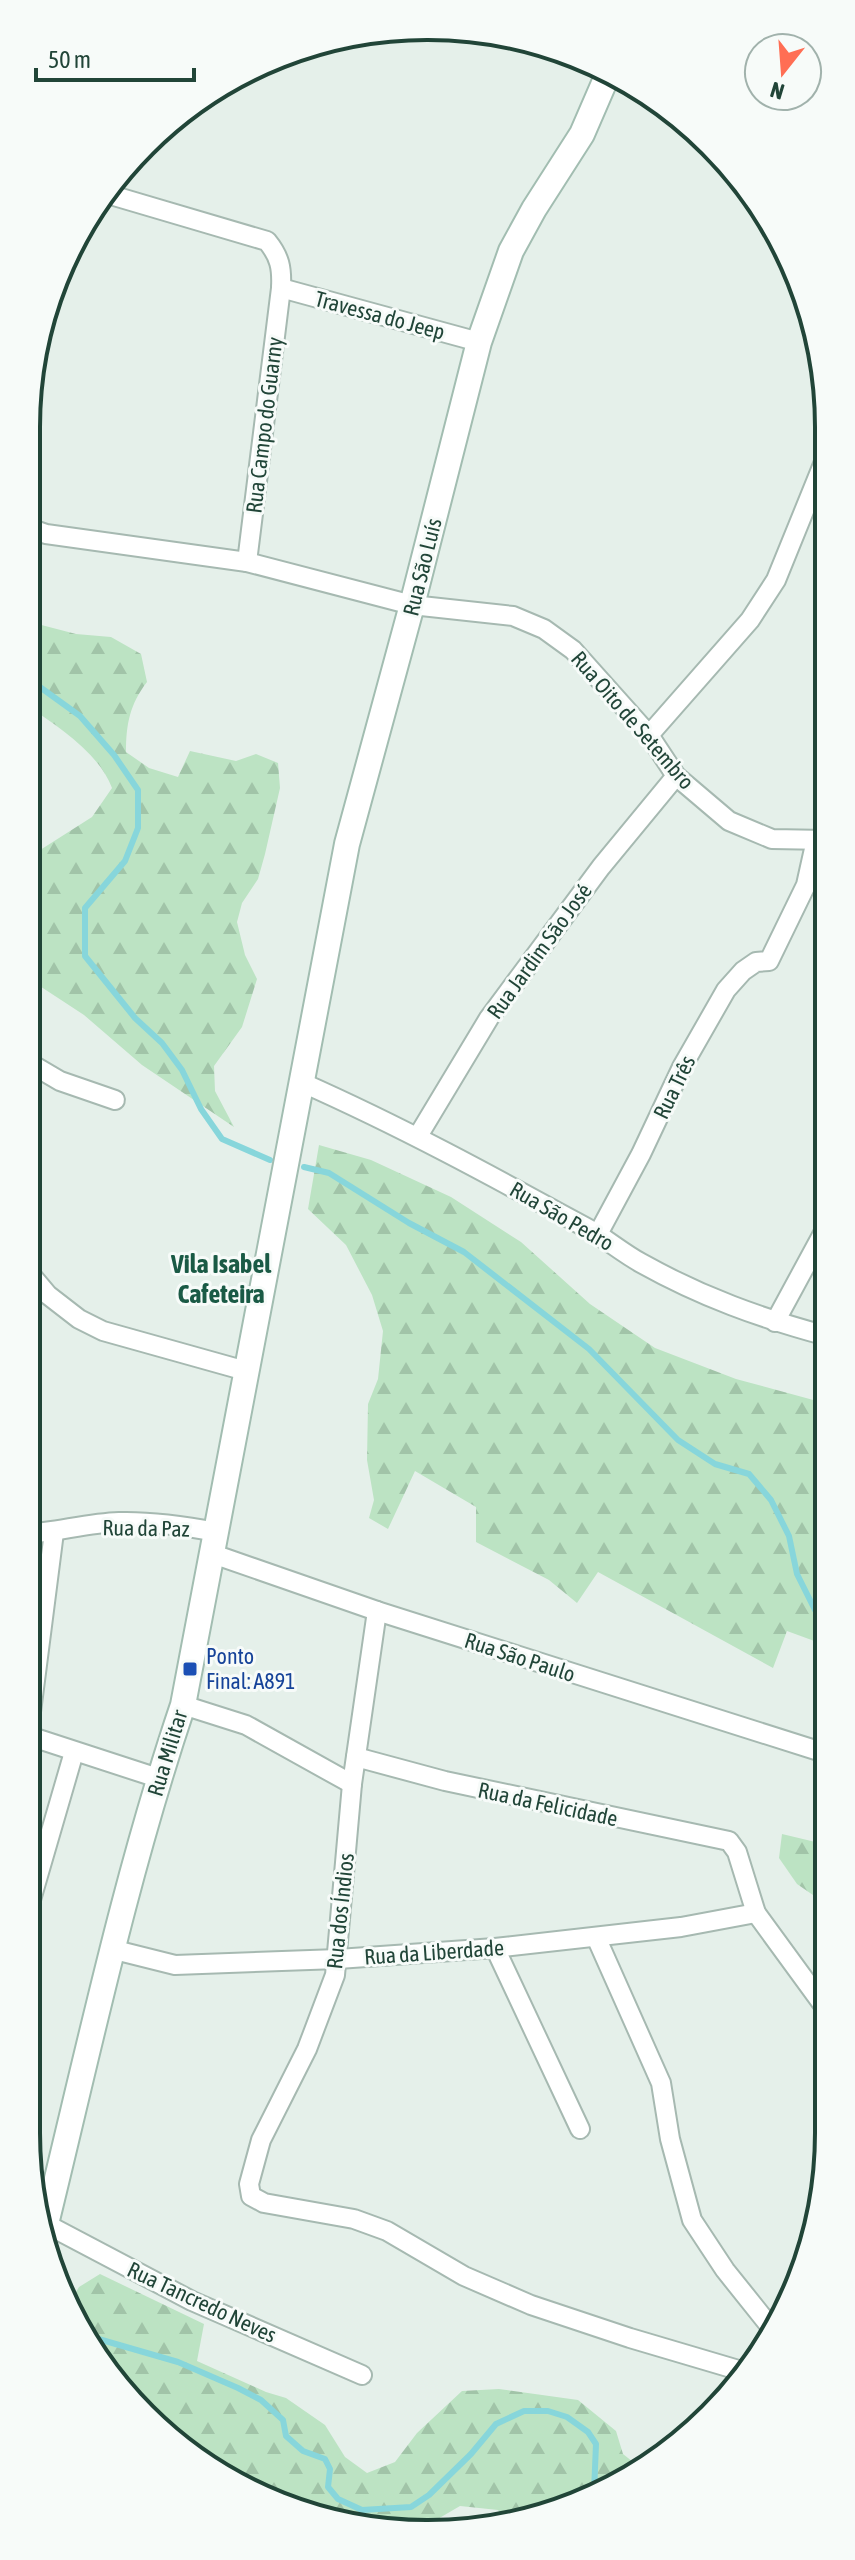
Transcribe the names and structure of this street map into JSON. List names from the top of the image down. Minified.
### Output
{"streets":{"street":["Travessa do Jeep","Rua Campo do Guarny","Rua São Luís","Rua Oito de Setembro","Rua Jardim São José","Rua Três","Rua São Pedro","Rua da Paz","Rua São Paulo","Rua Militar","Rua da Felicidade","Rua dos Índios","Rua da Liberdade","Rua Tancredo Neves"]},"crossings":[["Travessa do Jeep","Rua Campo do Guarny"],["Travessa do Jeep","Rua São Luís"],["Rua Campo do Guarny","Rua Oito de Setembro"],["Rua São Luís","Rua Oito de Setembro"],["Rua São Luís","Rua São Pedro"],["Rua São Luís","Rua Militar"],["Rua Oito de Setembro","Rua Jardim São José"],["Rua Jardim São José","Rua São Pedro"],["Rua Três","Rua São Pedro"],["Rua São Pedro","Rua Militar"],["Rua da Paz","Rua São Paulo"],["Rua da Paz","Rua Militar"],["Rua São Paulo","Rua Militar"],["Rua São Paulo","Rua dos Índios"],["Rua Militar","Rua da Liberdade"],["Rua da Felicidade","Rua dos Índios"],["Rua da Felicidade","Rua da Liberdade"],["Rua dos Índios","Rua da Liberdade"]],"districts":["Vila Isabel Cafeteira"],"places":{"transit":["Ponto Final: A891"]},"scale_bar":"50 m","north":"bottom"}
